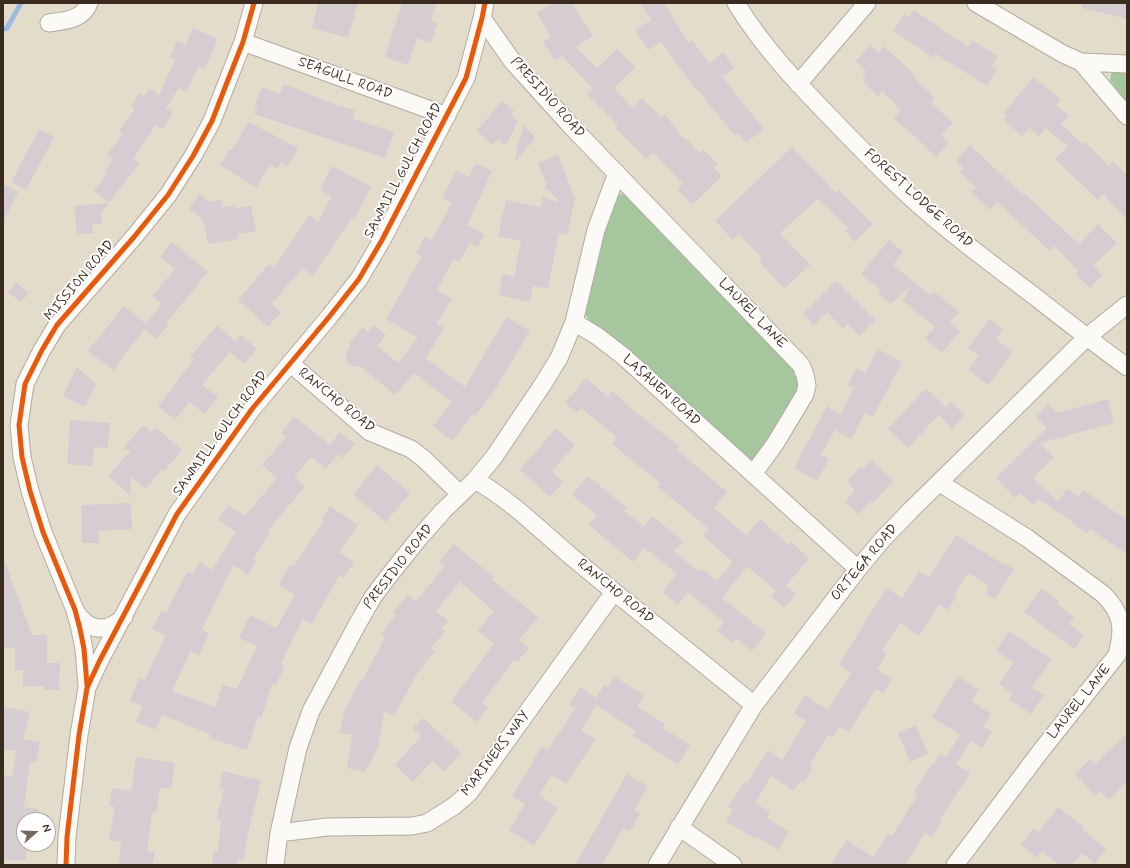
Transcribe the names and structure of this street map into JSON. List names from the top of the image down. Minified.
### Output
{"streets":{"street":["SEAGULL ROAD","PRESIDIO ROAD","SAWMILL GULCH ROAD","FOREST LODGE ROAD","MISSION ROAD","LAUREL LANE","LASAUEN ROAD","RANCHO ROAD","ORTEGA ROAD","MARINERS WAY"]},"crossings":[["SEAGULL ROAD","SAWMILL GULCH ROAD"],["SEAGULL ROAD","MISSION ROAD"],["PRESIDIO ROAD","SAWMILL GULCH ROAD"],["PRESIDIO ROAD","LAUREL LANE"],["PRESIDIO ROAD","LASAUEN ROAD"],["PRESIDIO ROAD","RANCHO ROAD"],["PRESIDIO ROAD","MARINERS WAY"],["SAWMILL GULCH ROAD","MISSION ROAD"],["SAWMILL GULCH ROAD","RANCHO ROAD"],["FOREST LODGE ROAD","ORTEGA ROAD"],["LAUREL LANE","LASAUEN ROAD"],["LAUREL LANE","ORTEGA ROAD"],["LASAUEN ROAD","ORTEGA ROAD"],["RANCHO ROAD","ORTEGA ROAD"],["RANCHO ROAD","MARINERS WAY"]],"north":"right"}
